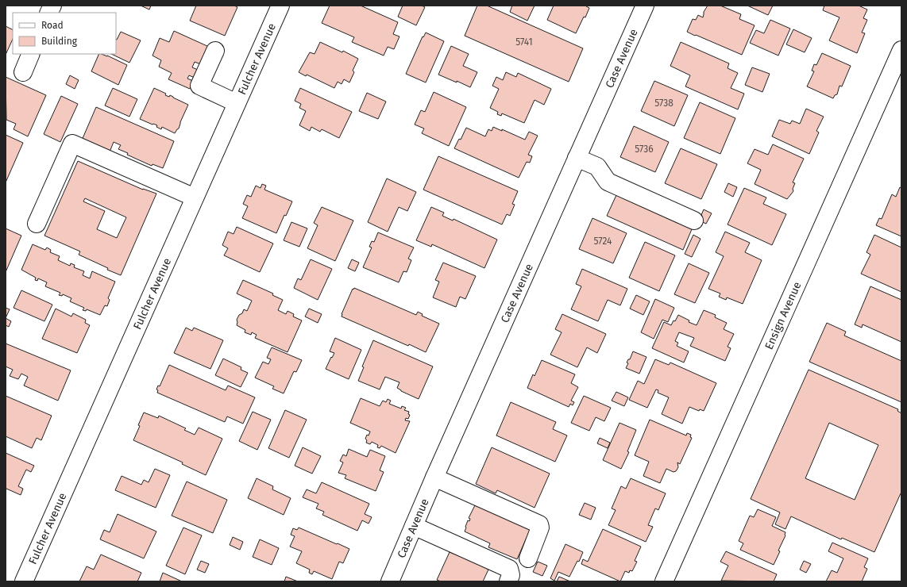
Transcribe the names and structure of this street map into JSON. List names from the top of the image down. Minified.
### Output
{"streets":{"street":["Fulcher Avenue","Case Avenue","Ensign Avenue"]},"house_numbers":["5741","5738","5736","5724"],"legend":["Road","Building"]}
